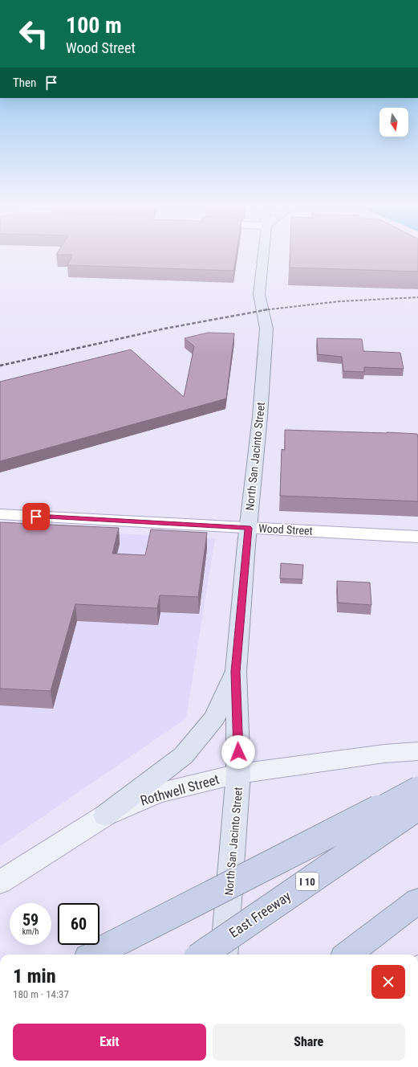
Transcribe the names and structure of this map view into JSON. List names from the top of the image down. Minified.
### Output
{"streets":{"highway":["I 10","East Freeway"],"main road":["North San Jacinto Street","Rothwell Street"],"street":["Wood Street"]},"crossings":[["North San Jacinto Street","Wood Street"],["North San Jacinto Street","Rothwell Street"]],"north":"bottom","page":{"turn":["100 m","Wood Street"],"then":"Then","speed":"59 km/h","limit":"60","heading":["1 min","180 m · 14:37"],"buttons":["Exit","Share"]}}
